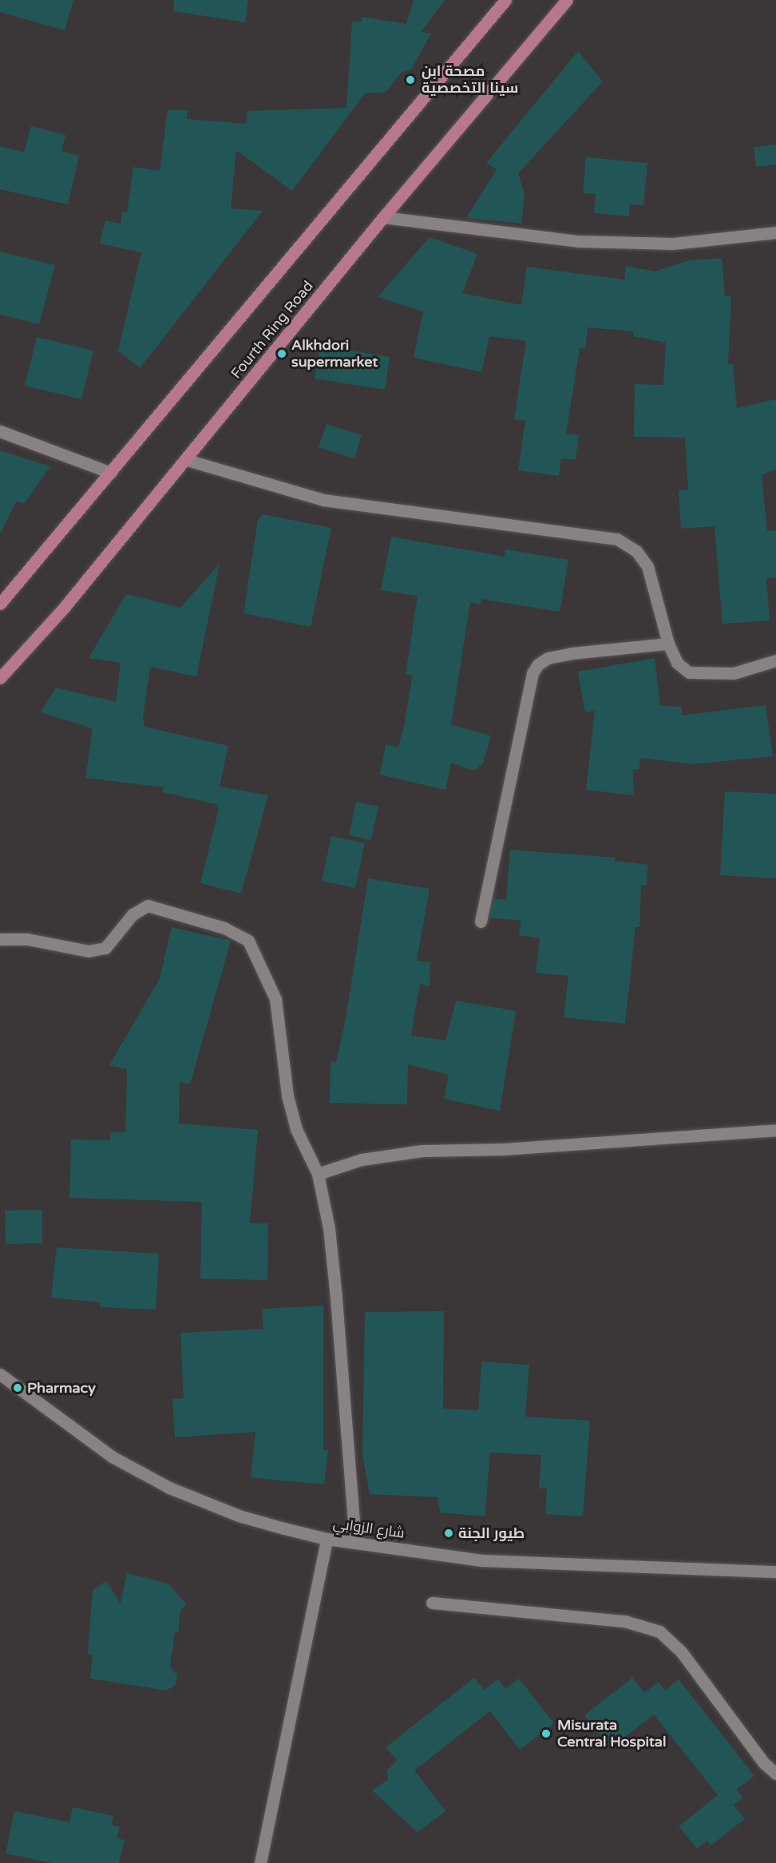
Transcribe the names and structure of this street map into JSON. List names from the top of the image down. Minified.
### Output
{"streets":{"main road":["Fourth Ring Road"],"street":["شارع الزوابي"]},"places":["مصحة ابن سينا التخصصية","Alkhdori supermarket","Pharmacy","طيور الجنة","Misurata Central Hospital"]}
